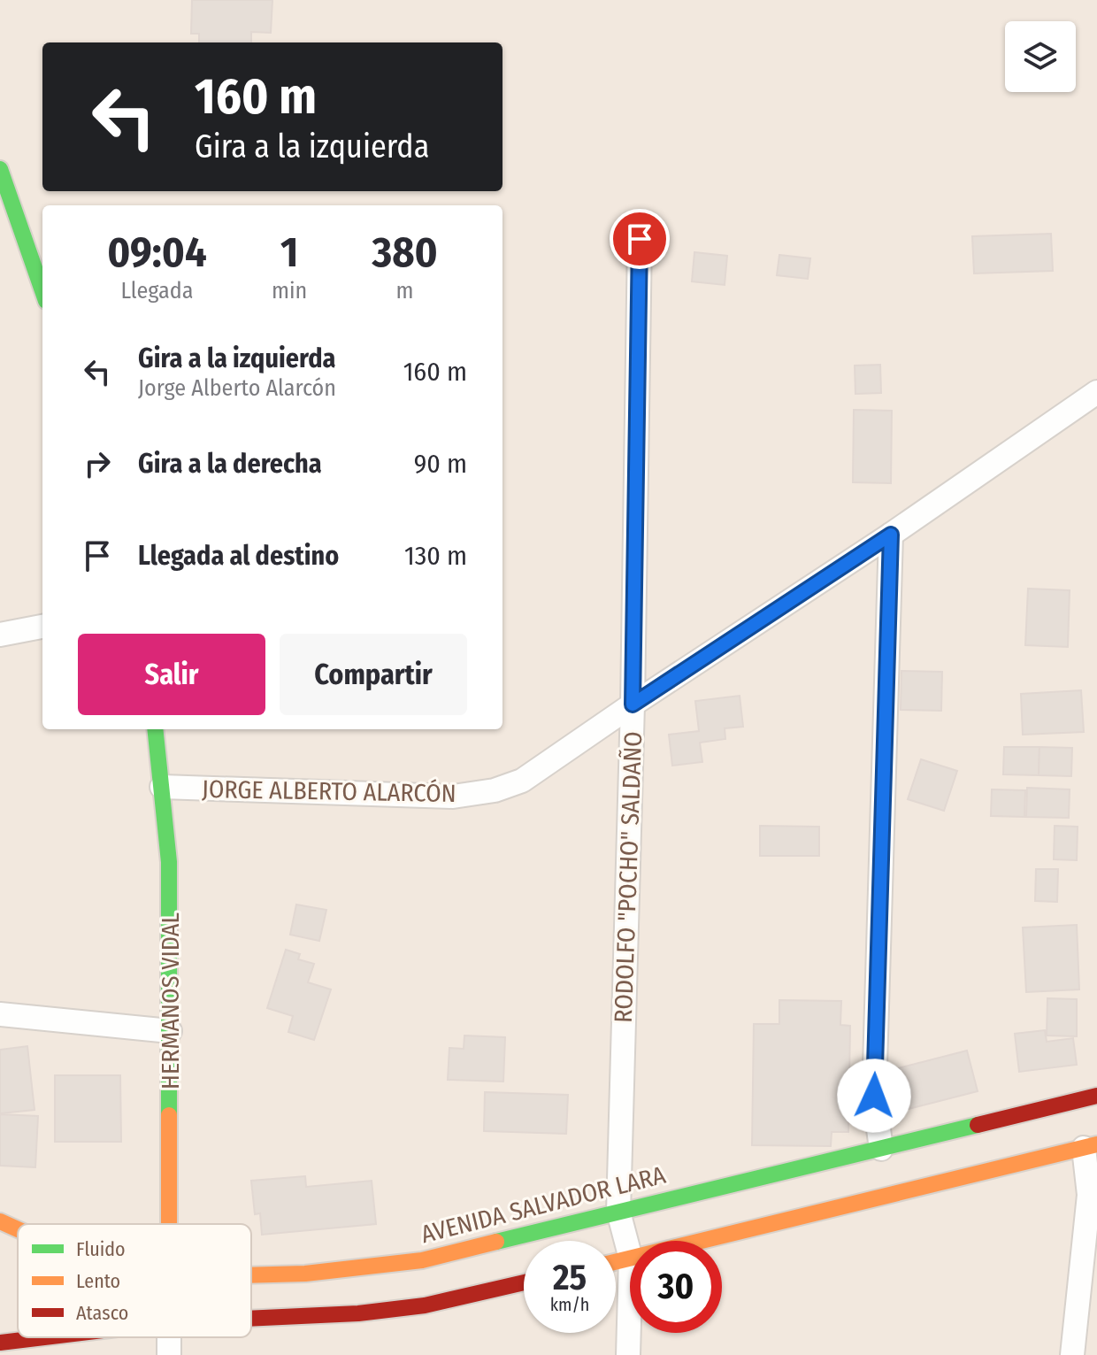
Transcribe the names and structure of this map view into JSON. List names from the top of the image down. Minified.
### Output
{"streets":{"street":["JORGE ALBERTO ALARCÓN","RODOLFO \"POCHO\" SALDAÑO","HERMANOS VIDAL","AVENIDA SALVADOR LARA"]},"crossings":[["JORGE ALBERTO ALARCÓN","RODOLFO \"POCHO\" SALDAÑO"],["JORGE ALBERTO ALARCÓN","HERMANOS VIDAL"],["RODOLFO \"POCHO\" SALDAÑO","AVENIDA SALVADOR LARA"]],"legend":["Fluido","Lento","Atasco"],"page":{"turn":["160 m","Gira a la izquierda"],"eta":["09:04","Llegada","1","min","380","m"],"list":[{"name":"Gira a la izquierda","note":"Jorge Alberto Alarcón","value":"160 m"},{"name":"Gira a la derecha","value":"90 m"},{"name":"Llegada al destino","value":"130 m"}],"buttons":["Salir","Compartir"],"speed":"25 km/h","limit":"30"}}
